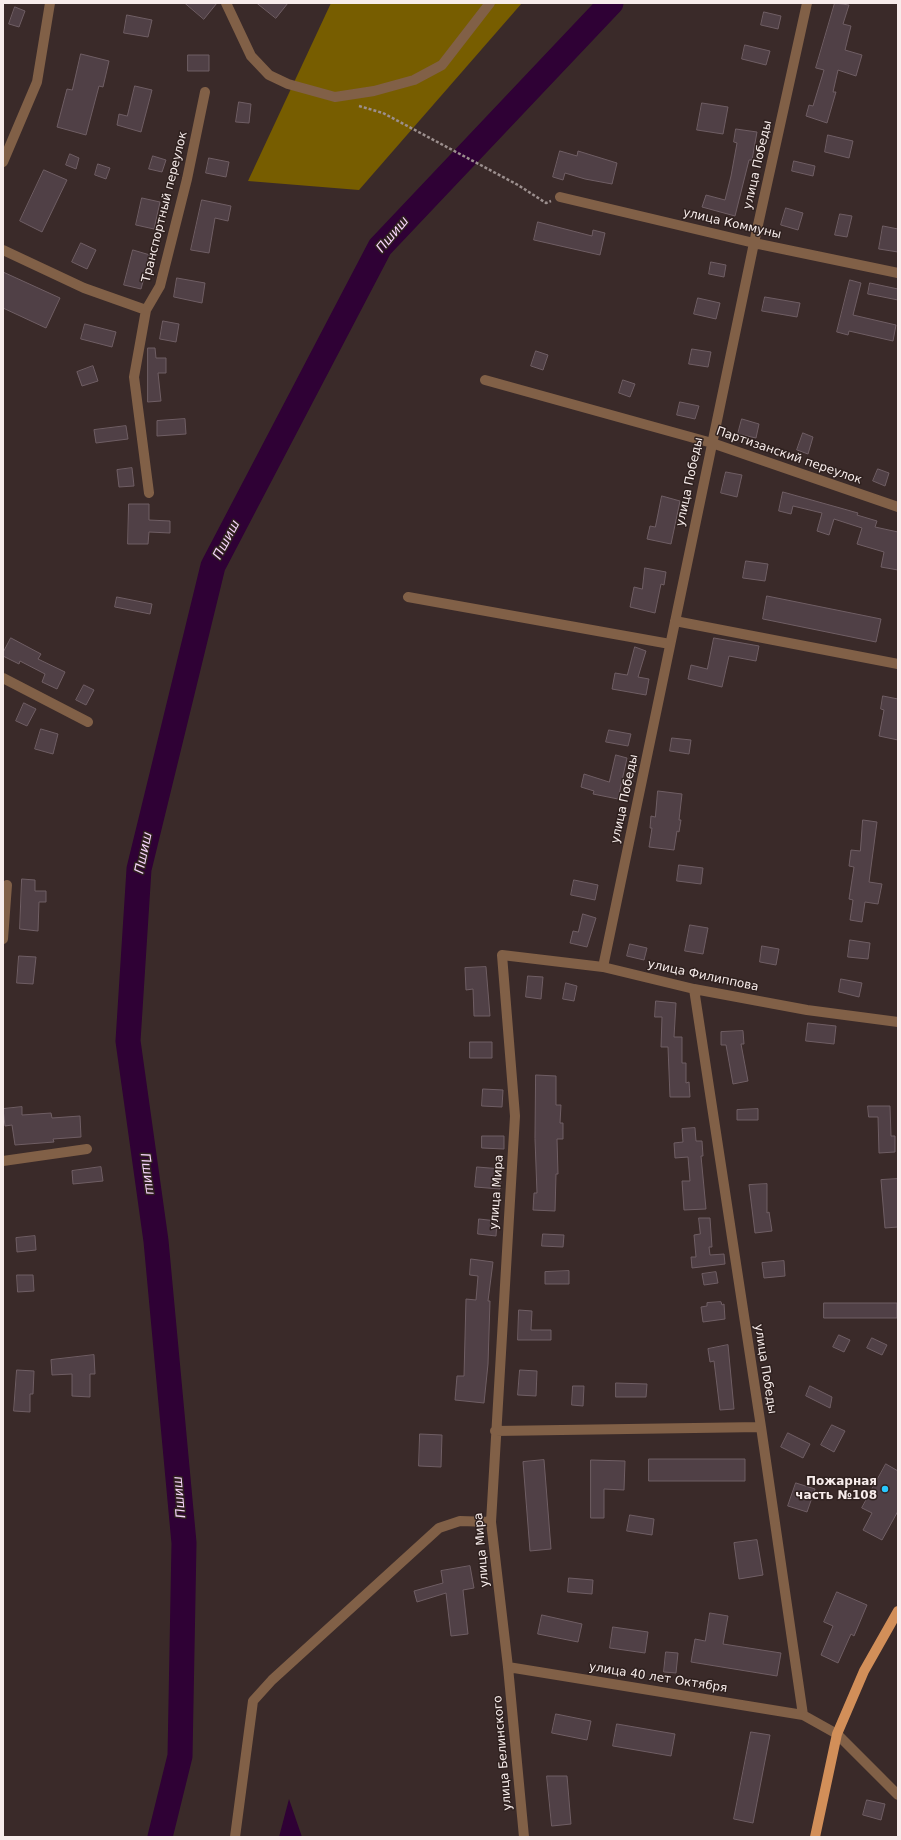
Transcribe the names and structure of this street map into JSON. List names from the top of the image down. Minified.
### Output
{"streets":{"street":["улица Победы","Транспортный переулок","улица Коммуны","Партизанский переулок","улица Филиппова","улица Мира","улица 40 лет Октября","улица Белинского"]},"crossings":[["улица Победы","улица Коммуны"],["улица Победы","Партизанский переулок"],["улица Победы","улица Филиппова"],["улица Победы","улица 40 лет Октября"],["улица Филиппова","улица Мира"],["улица Мира","улица 40 лет Октября"],["улица Мира","улица Белинского"],["улица 40 лет Октября","улица Белинского"]],"water":["Пшиш"],"places":["Пожарная часть №108"]}
